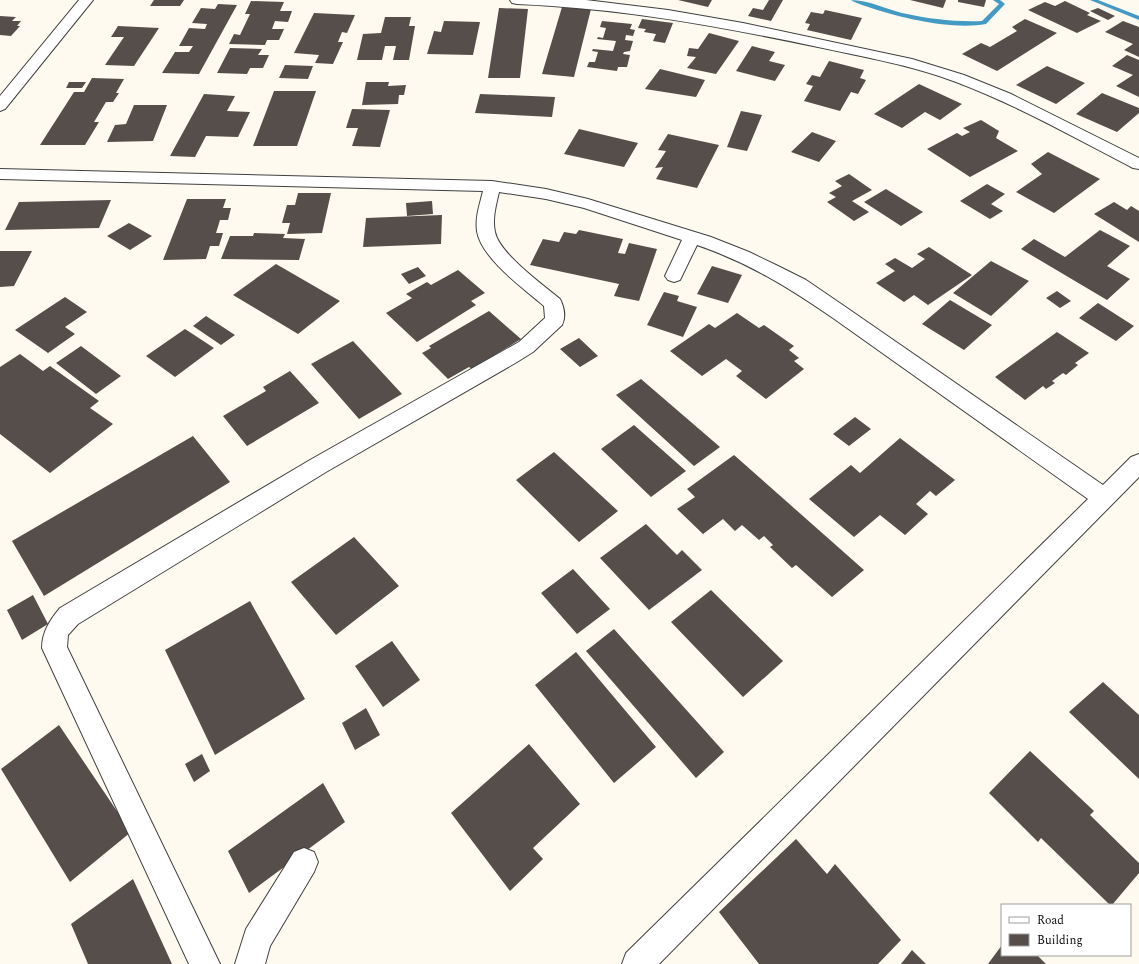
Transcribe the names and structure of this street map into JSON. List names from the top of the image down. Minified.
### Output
{"legend":["Road","Building"]}
